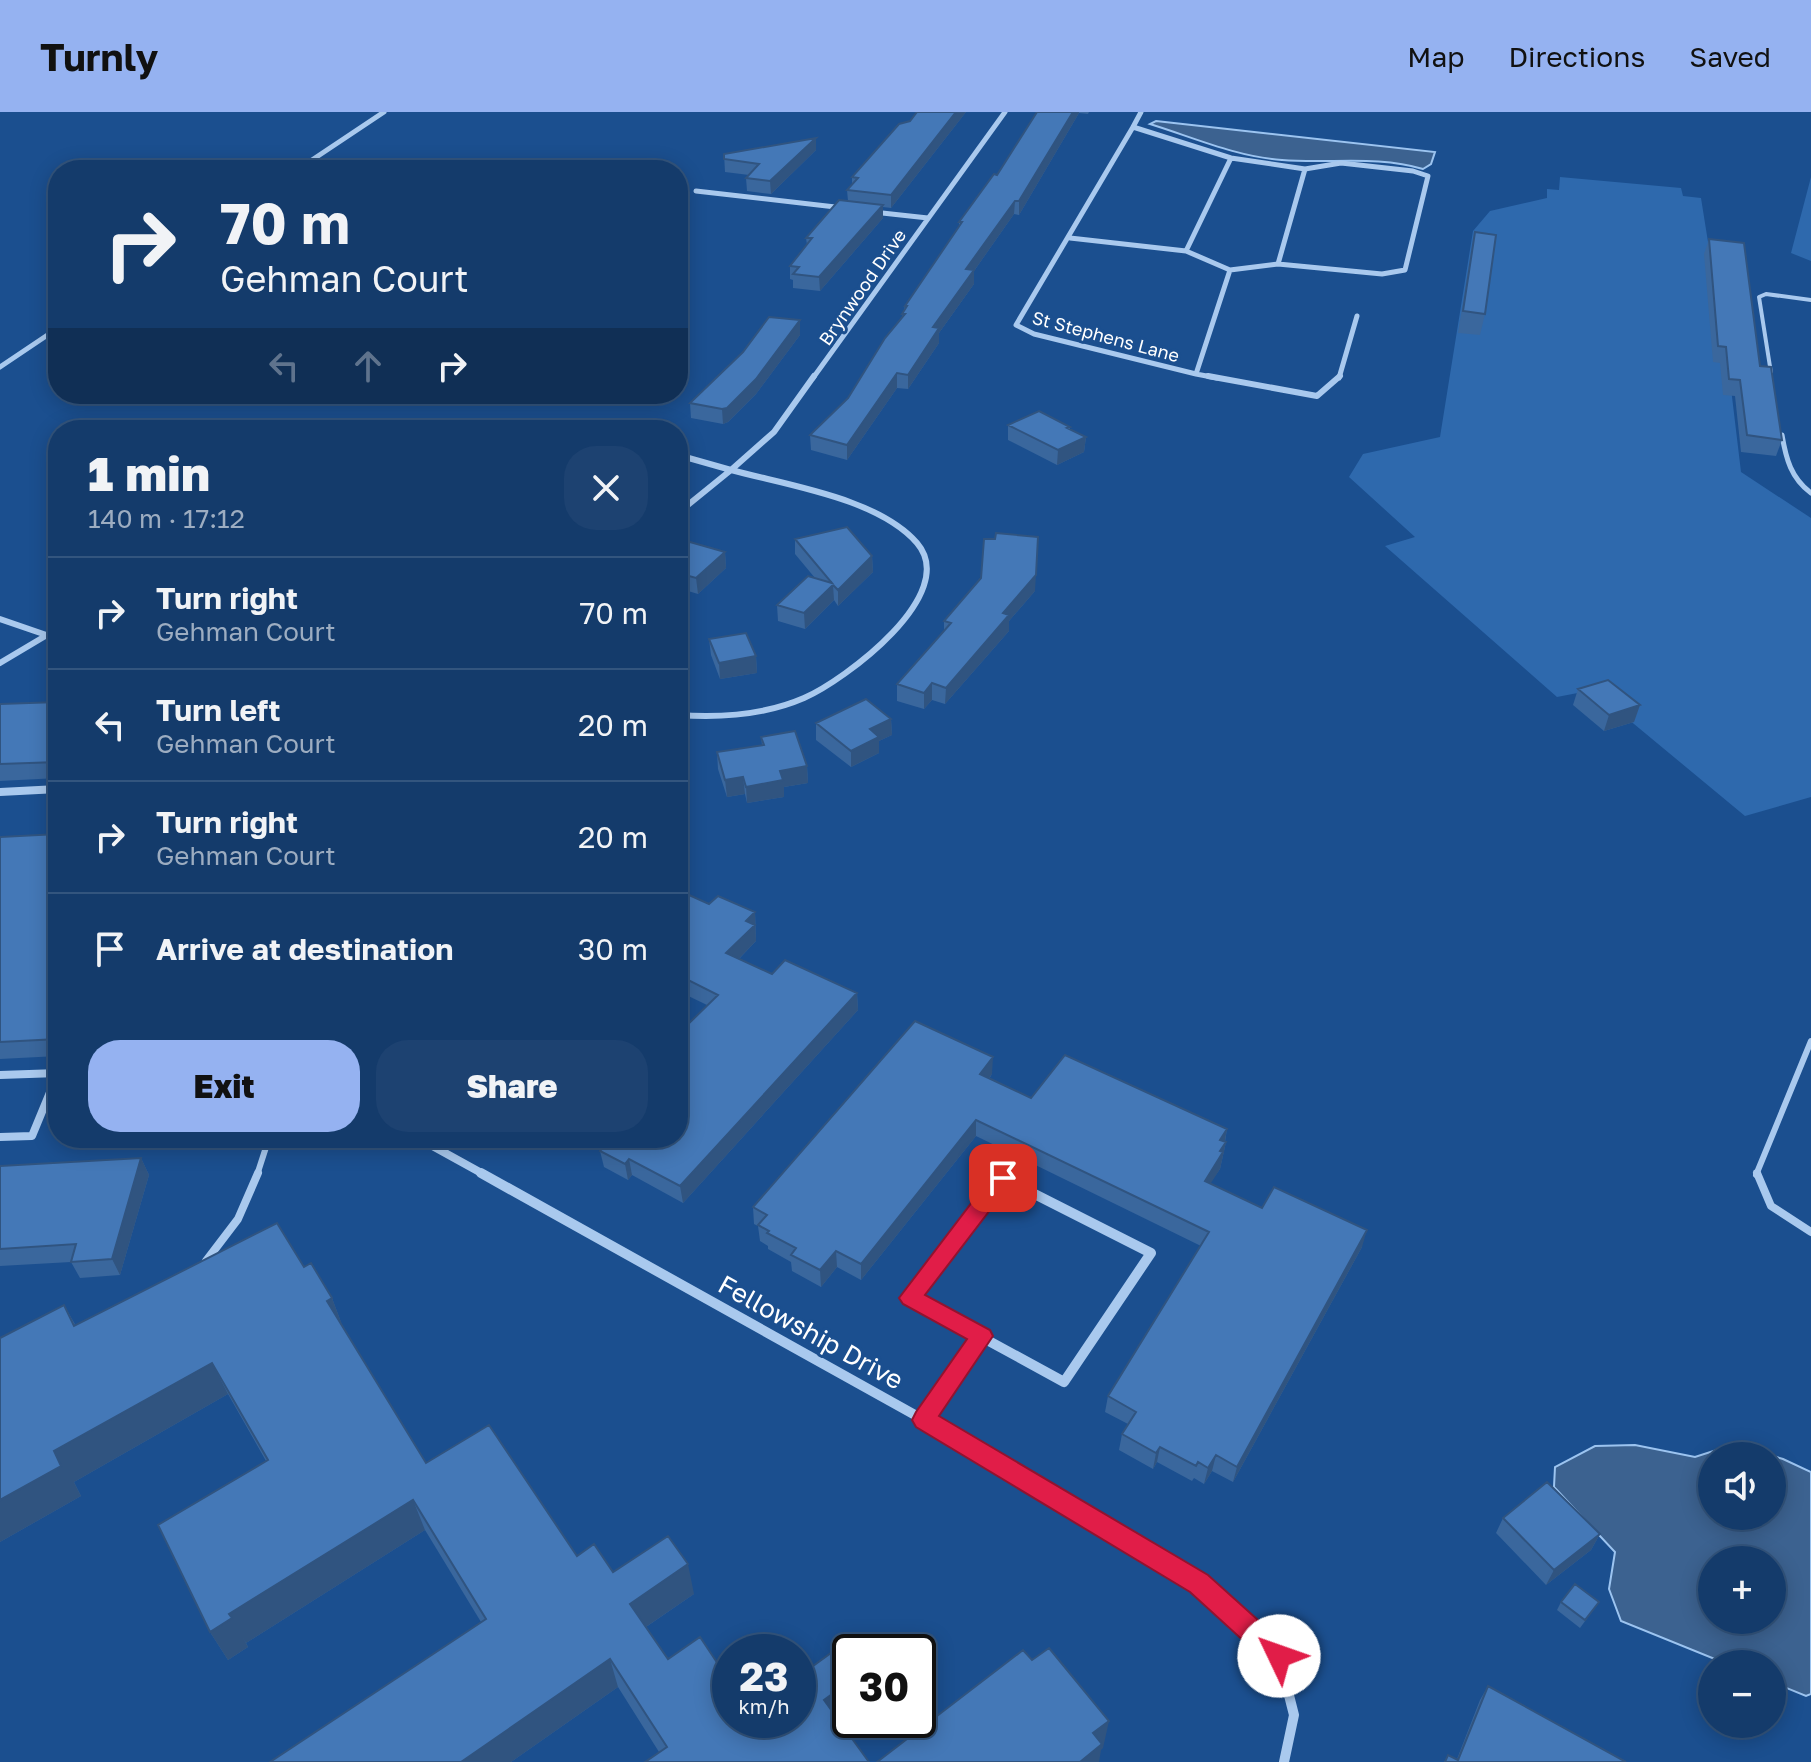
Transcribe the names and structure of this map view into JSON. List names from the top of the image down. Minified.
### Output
{"streets":{"street":["Brynwood Drive","St Stephens Lane","Fellowship Drive"]},"page":{"header":"Turnly","nav":["Map","Directions","Saved"],"turn":["70 m","Gehman Court"],"heading":["1 min","140 m · 17:12"],"list":[{"name":"Turn right","note":"Gehman Court","value":"70 m"},{"name":"Turn left","note":"Gehman Court","value":"20 m"},{"name":"Turn right","note":"Gehman Court","value":"20 m"},{"name":"Arrive at destination","value":"30 m"}],"buttons":["Exit","Share"],"map_buttons":["+","−"],"speed":"23 km/h","limit":"30"}}
